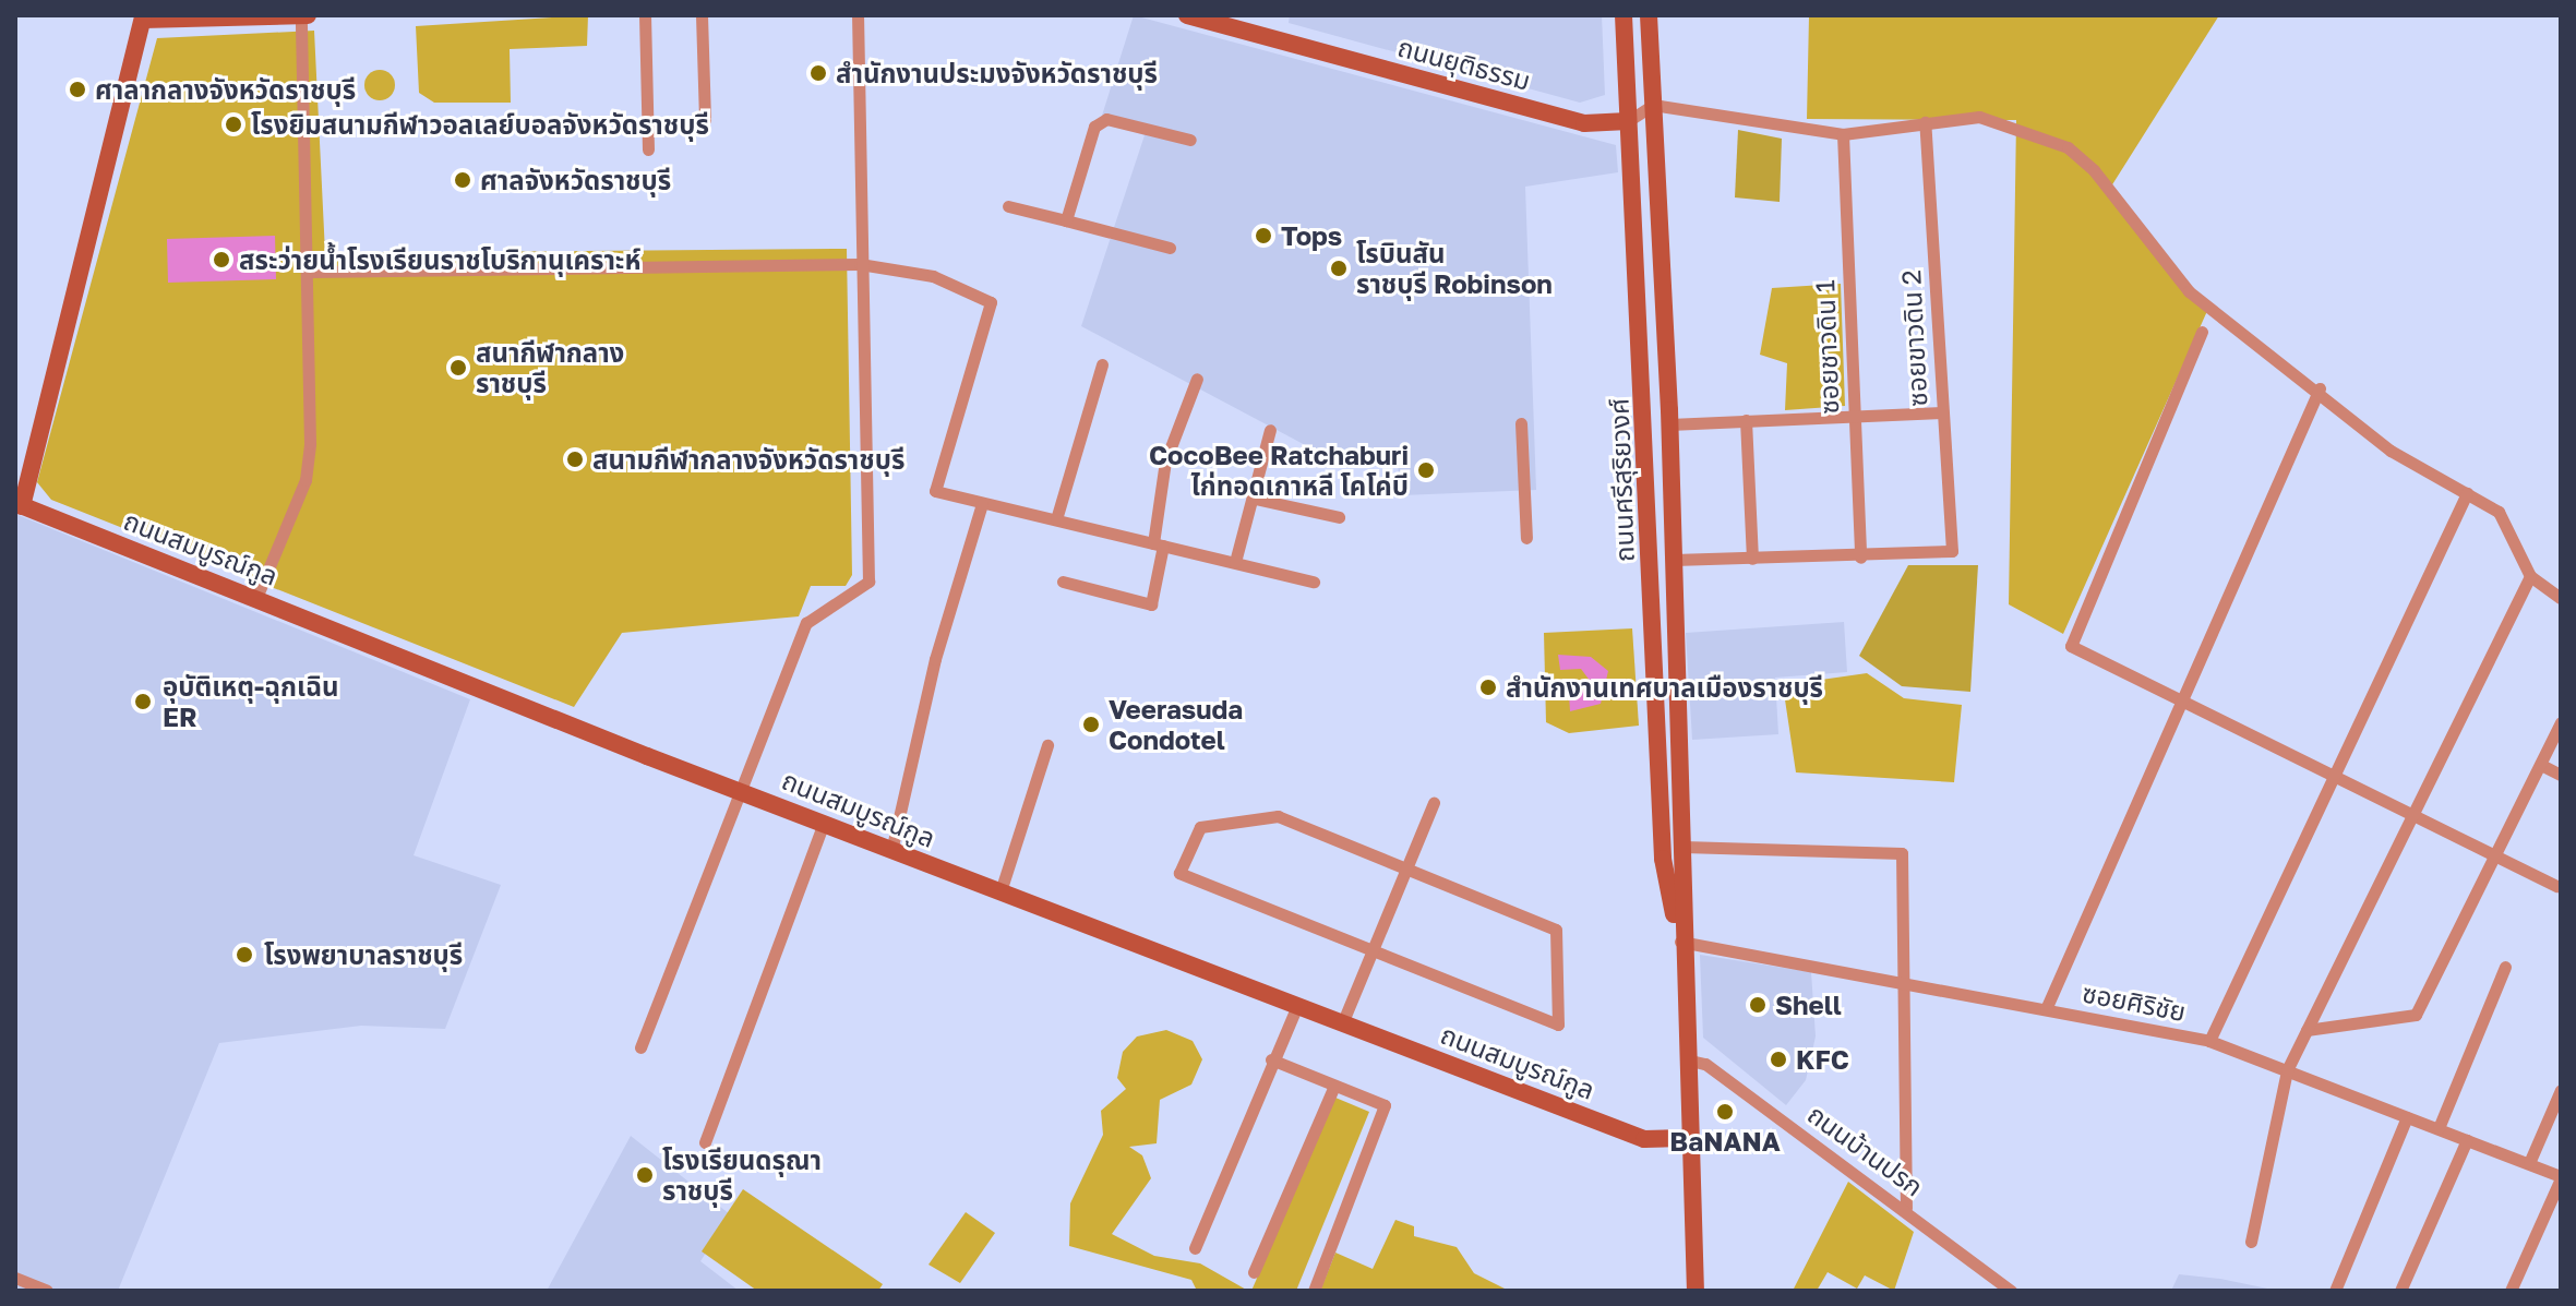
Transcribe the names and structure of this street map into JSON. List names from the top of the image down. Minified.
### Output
{"streets":{"street":["ถนนยุติธรรม","ซอยขาวดิน 2","ซอยชาวดิน 1","ถนนศรีสุริยวงศ์","ถนนสมบูรณ์กูล","ซอยศิริชัย","ถนนบ้านปรก"]},"crossings":[["ถนนยุติธรรม","ถนนศรีสุริยวงศ์"],["ซอยขาวดิน 2","ซอยชาวดิน 1"],["ถนนศรีสุริยวงศ์","ถนนสมบูรณ์กูล"],["ถนนศรีสุริยวงศ์","ซอยศิริชัย"],["ถนนศรีสุริยวงศ์","ถนนบ้านปรก"]],"places":["สำนักงานประมงจังหวัดราชบุรี","ศาลากลางจังหวัดราชบุรี","โรงยิมสนามกีฬาวอลเลย์บอลจังหวัดราชบุรี","ศาลจังหวัดราชบุรี","Tops","สระว่ายน้ำโรงเรียนราชโบริกานุเคราะห์","โรบินสัน ราชบุรี Robinson","สนากีฬากลาง ราชบุรี","สนามกีฬากลางจังหวัดราชบุรี","CocoBee Ratchaburi ไก่ทอดเกาหลี โคโค่บี","สำนักงานเทศบาลเมืองราชบุรี","อุบัติเหตุ-ฉุกเฉิน ER","Veerasuda Condotel","โรงพยาบาลราชบุรี","Shell","KFC","BaNANA","โรงเรียนดรุณา ราชบุรี"]}
